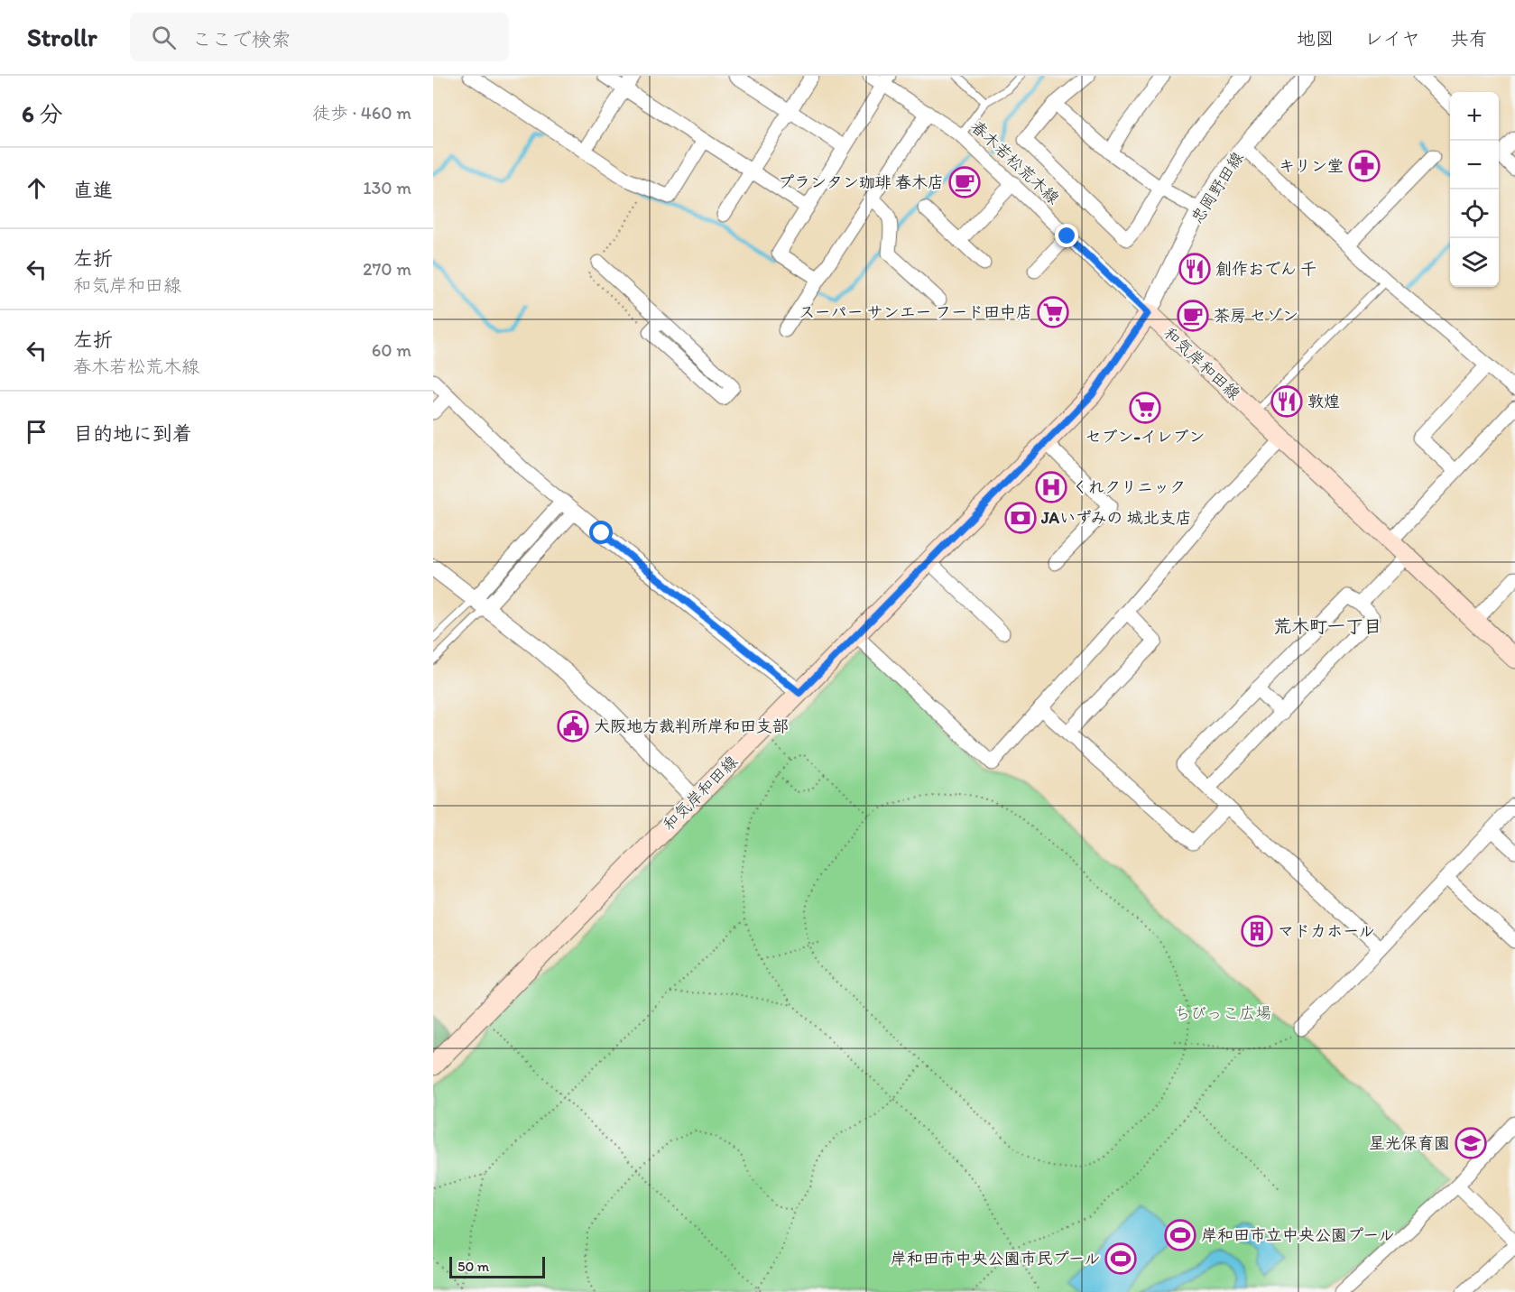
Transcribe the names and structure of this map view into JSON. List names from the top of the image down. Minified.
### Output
{"streets":{"main road":["和気岸和田線"],"street":["春木若松荒木線","忠岡野田線"]},"crossings":[["春木若松荒木線","忠岡野田線"],["春木若松荒木線","和気岸和田線"],["忠岡野田線","和気岸和田線"]],"districts":["荒木町一丁目"],"parks":["ちびっこ広場"],"places":{"pharmacy":["キリン堂"],"cafe":["プランタン珈琲 春木店","茶房 セゾン"],"restaurant":["創作おでん 千","敦煌"],"supermarket":["スーパー サンエー フード田中店","セブン-イレブン"],"hospital":["くれクリニック"],"bank":["JAいずみの 城北支店"],"public building":["大阪地方裁判所岸和田支部"],"building":["マドカホール"],"school or university":["星光保育園"],"sports":["岸和田市立中央公園プール","岸和田市中央公園市民プール"]},"scale_bar":"50 m","page":{"header":"Strollr","search":"ここで検索","nav":["地図","レイヤ","共有"],"heading":["6 分","徒歩 · 460 m"],"map_buttons":["+","−"],"list":[["直進","130 m"],["左折","和気岸和田線","270 m"],["左折","春木若松荒木線","60 m"],"目的地に到着"],"scale":"50 m"}}
